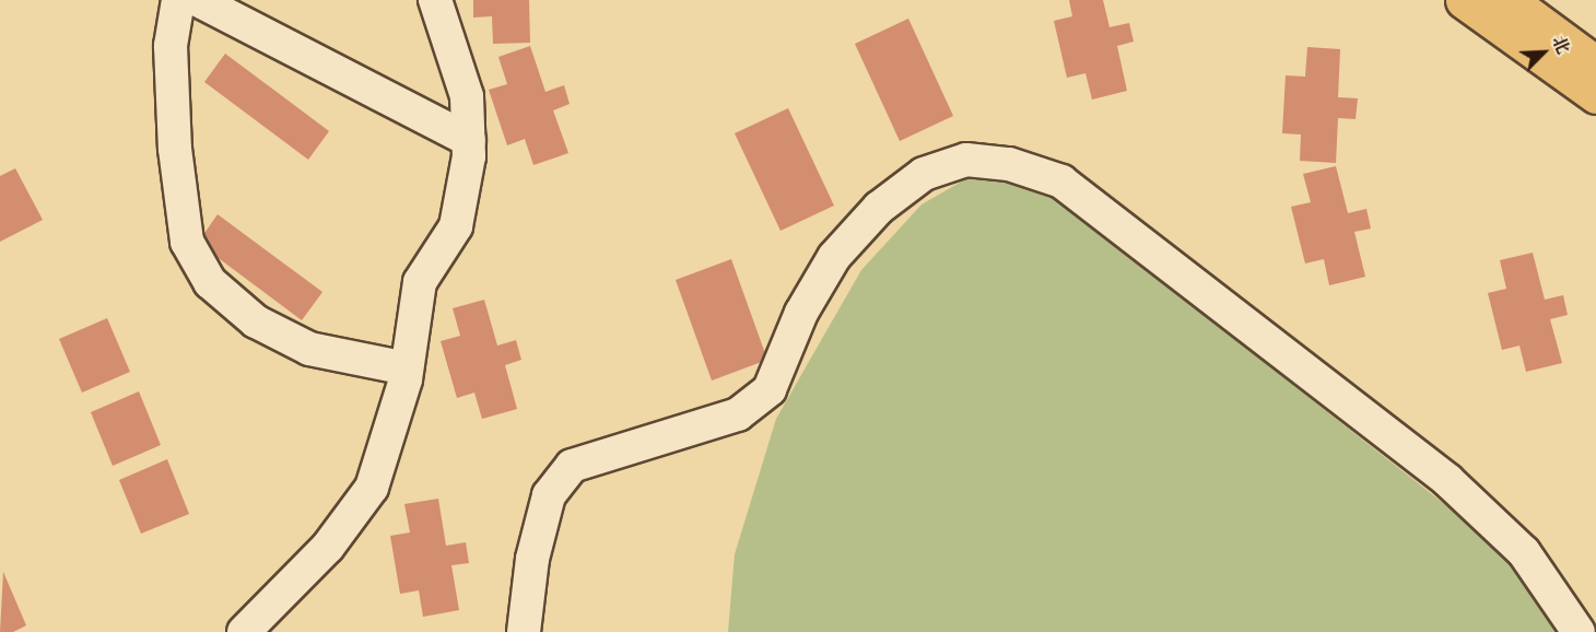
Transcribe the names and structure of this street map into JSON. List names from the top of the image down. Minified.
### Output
{"north":"top right"}
